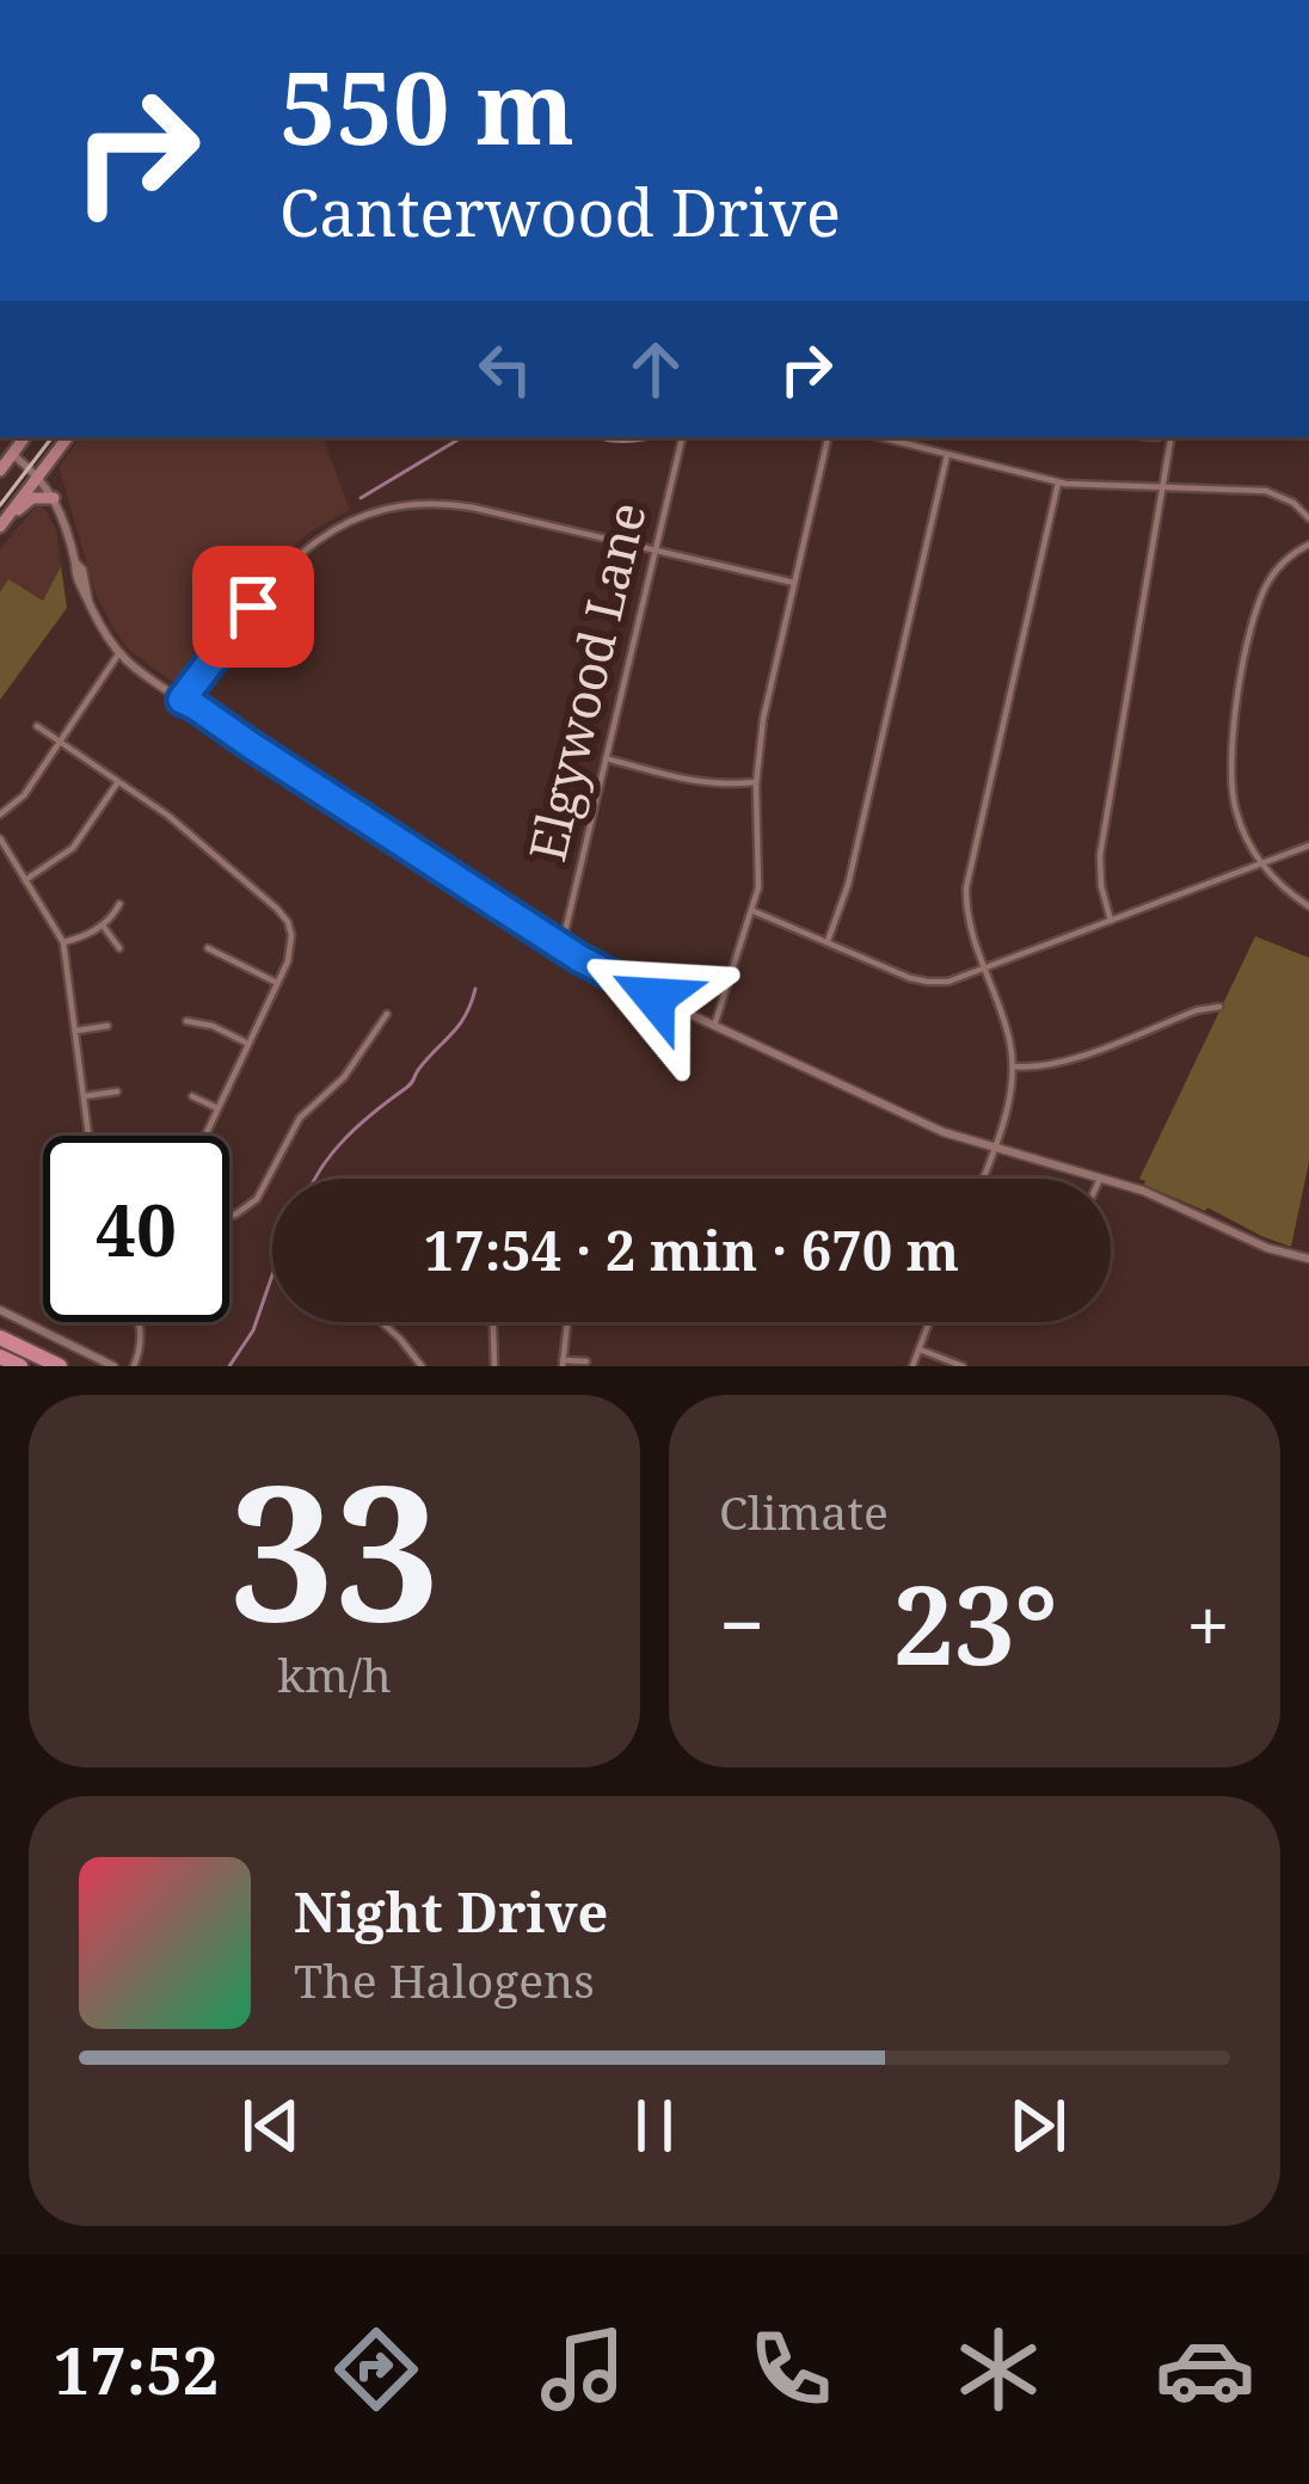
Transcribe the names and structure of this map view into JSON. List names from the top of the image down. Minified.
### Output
{"streets":{"street":["Elgywood Lane"]},"page":{"turn":["550 m","Canterwood Drive"],"limit":"40","trip":"17:54 · 2 min · 670 m","tile":[["33","km/h"],"Climate"],"heat":["−","23°","+"],"song":["Night Drive","The Halogens"],"tabs":"17:52"}}
